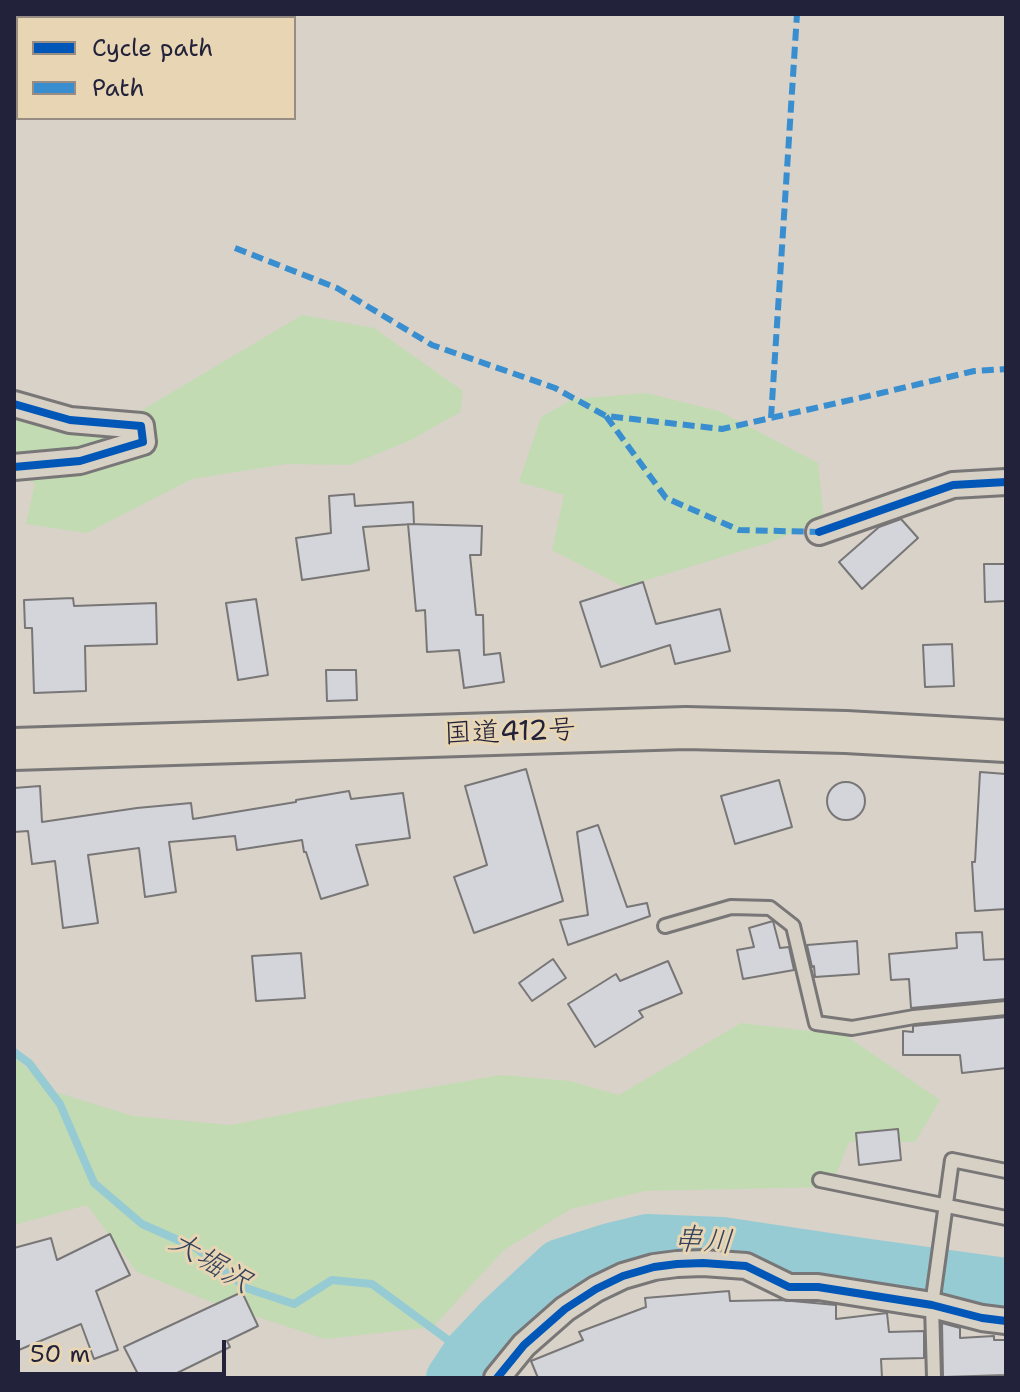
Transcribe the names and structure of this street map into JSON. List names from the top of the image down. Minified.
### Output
{"streets":{"highway":["国道412号"]},"water":["串川","大堀沢"],"legend":["Cycle path","Path"],"scale_bar":"50 m"}
